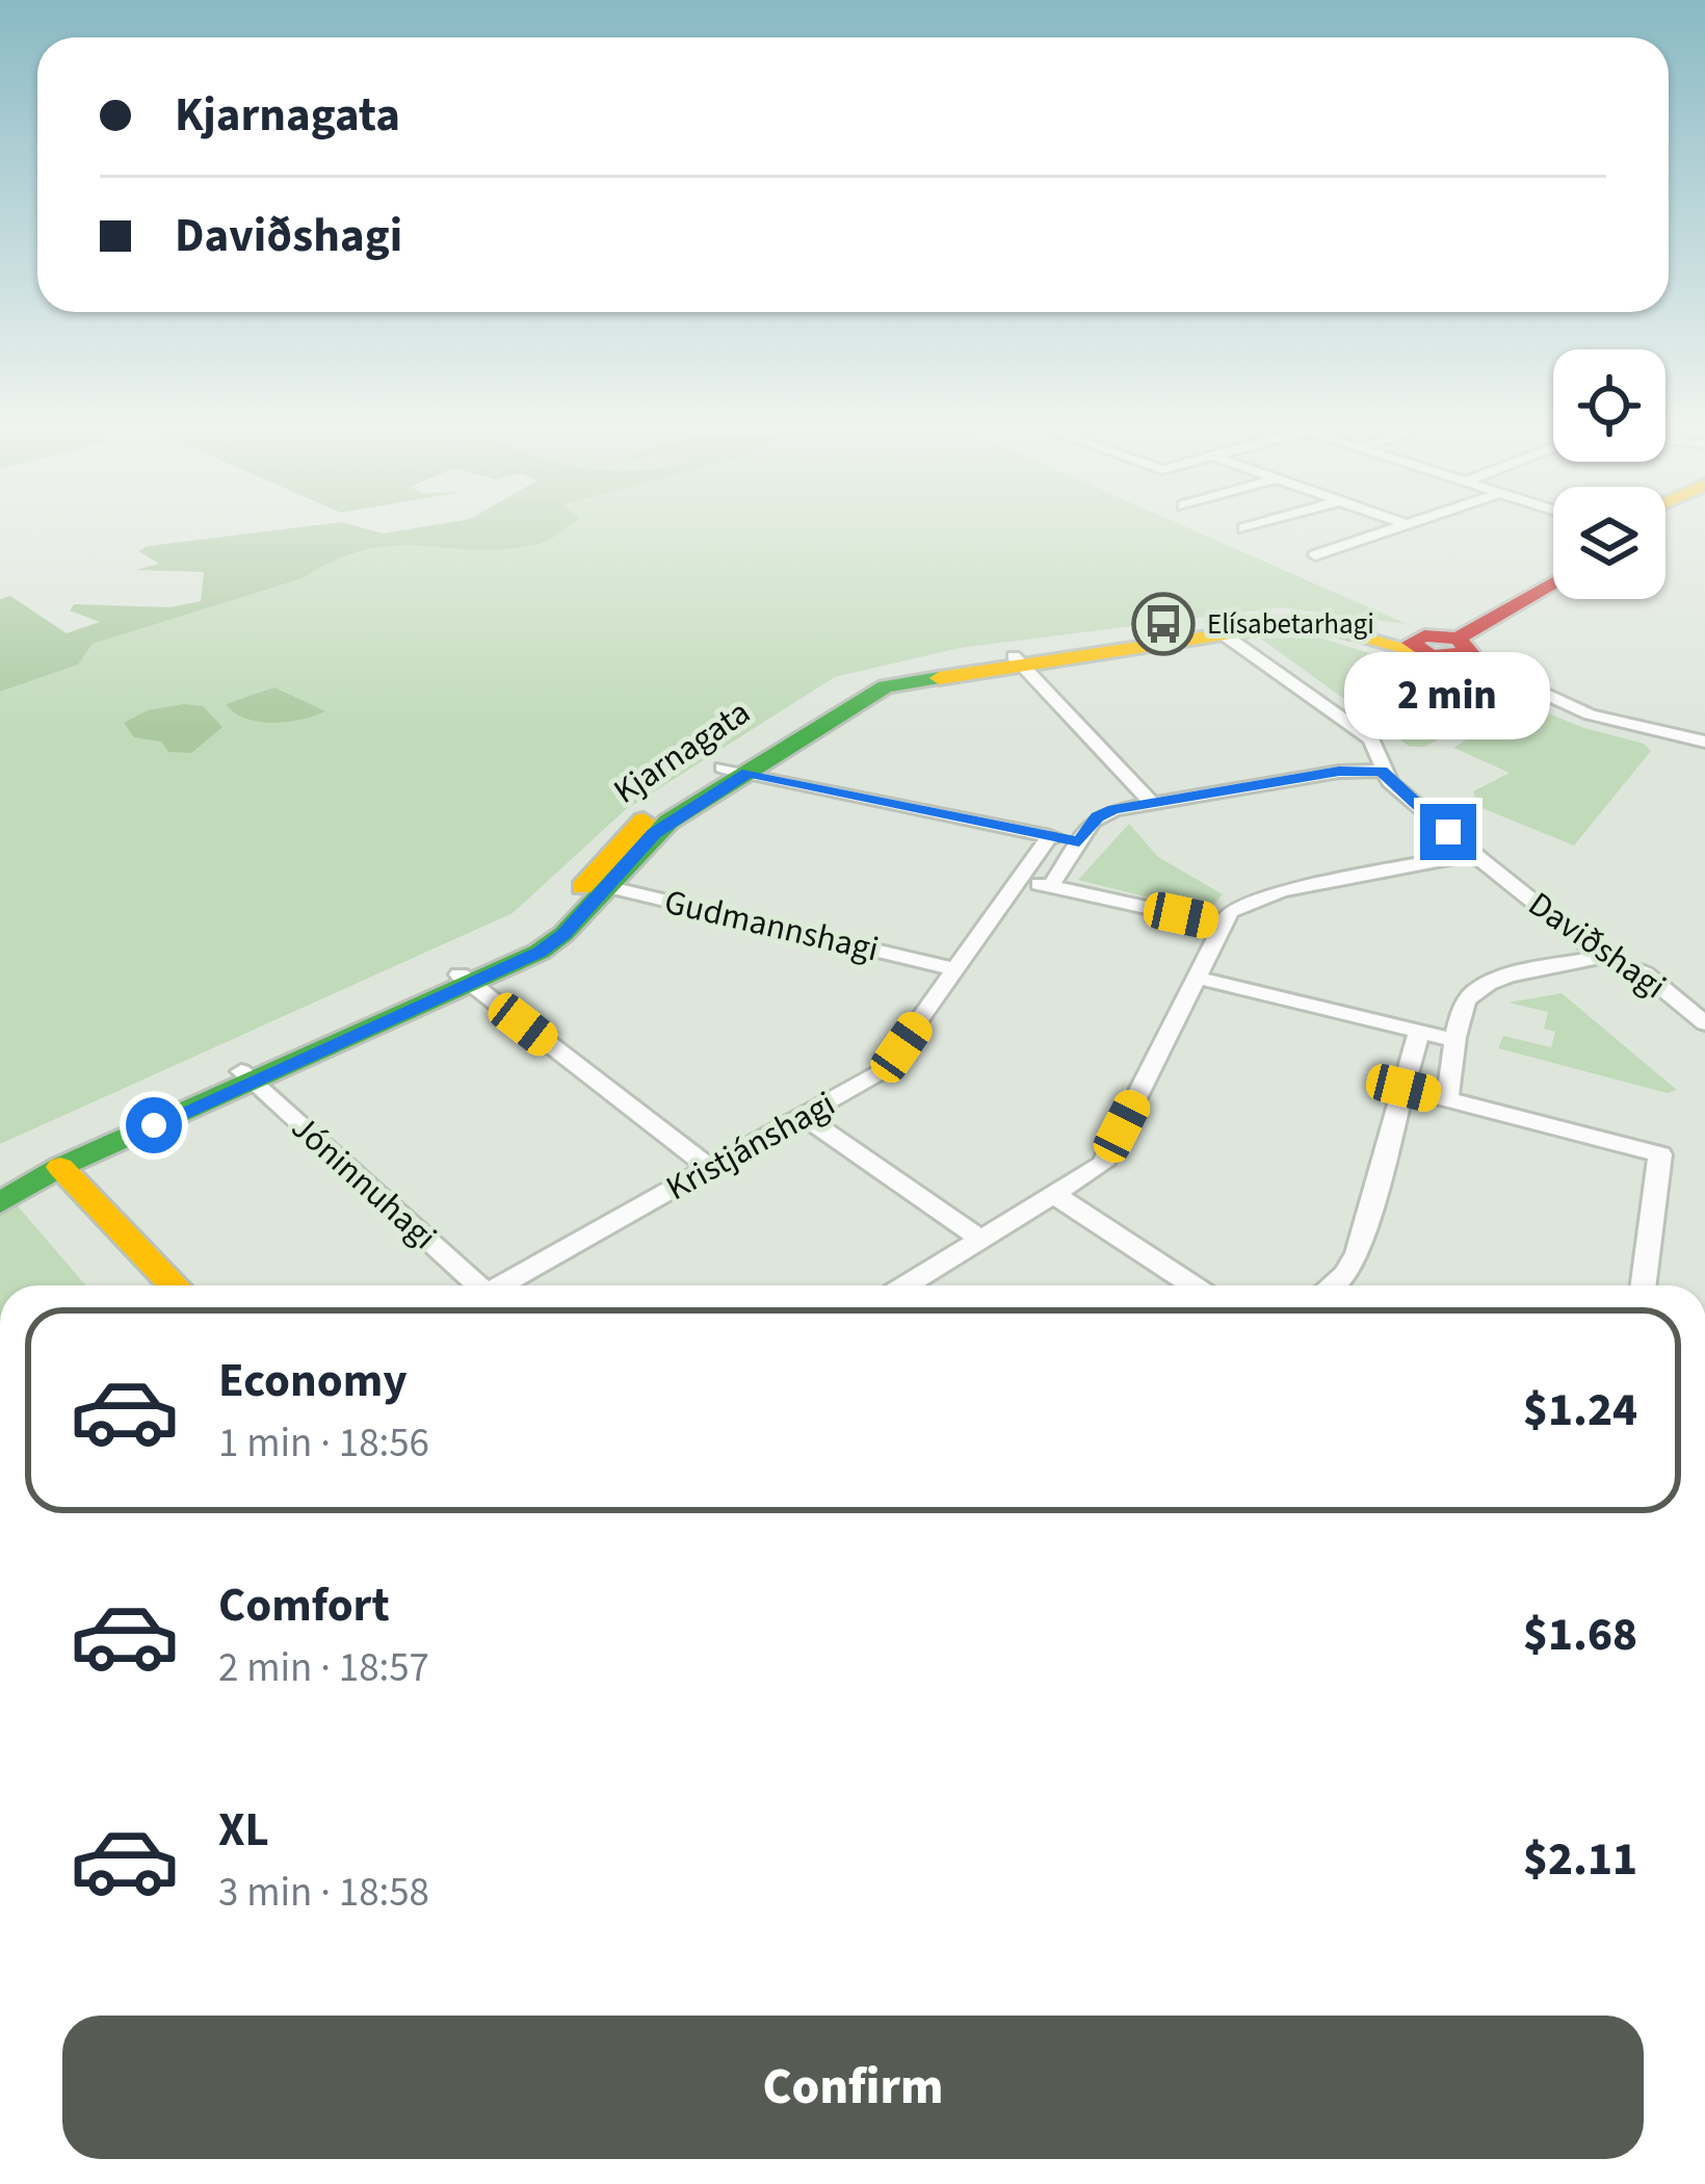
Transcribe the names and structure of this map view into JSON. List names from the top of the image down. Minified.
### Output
{"streets":{"street":["Kjarnagata","Gudmannshagi","Daviðshagi","Kristjánshagi","Jóninnuhagi"]},"crossings":[["Kjarnagata","Gudmannshagi"],["Kjarnagata","Daviðshagi"],["Kjarnagata","Jóninnuhagi"],["Gudmannshagi","Kristjánshagi"]],"places":{"bus stop":["Elísabetarhagi"]},"page":{"banner":["Kjarnagata","Daviðshagi"],"bubble":"2 min","list":[{"name":"Economy","note":"1 min · 18:56","value":"$1.24"},{"name":"Comfort","note":"2 min · 18:57","value":"$1.68"},{"name":"XL","note":"3 min · 18:58","value":"$2.11"}],"buttons":"Confirm"}}
